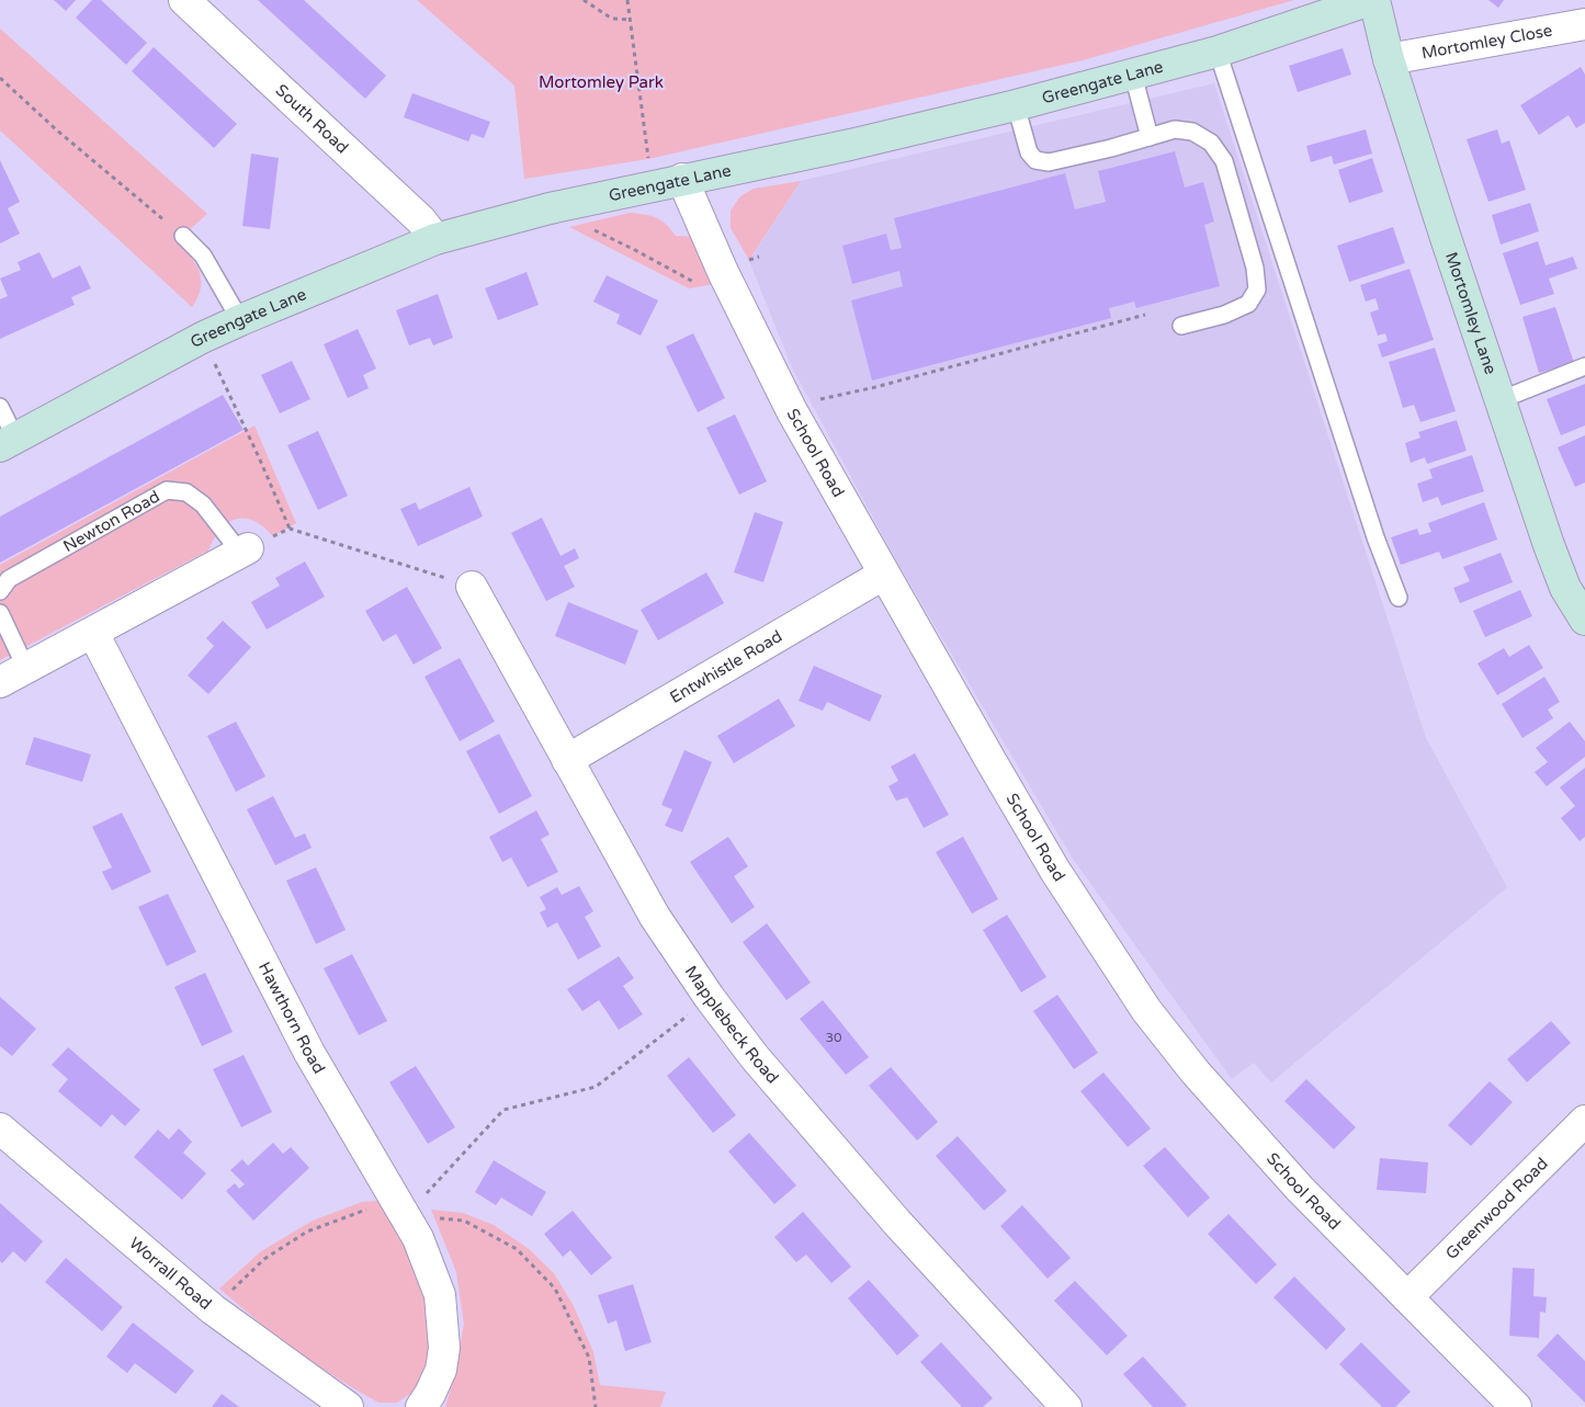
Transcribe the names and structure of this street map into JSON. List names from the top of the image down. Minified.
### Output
{"streets":{"street":["Mortomley Close","Greengate Lane","South Road","Mortomley Lane","School Road","Entwhistle Road","Hawthorn Road","Mapplebeck Road","Greenwood Road","Worrall Road"],"lane":["Newton Road"]},"crossings":[["Mortomley Close","Mortomley Lane"],["Greengate Lane","South Road"],["Greengate Lane","School Road"],["School Road","Entwhistle Road"],["School Road","Greenwood Road"],["Entwhistle Road","Mapplebeck Road"]],"parks":["Mortomley Park"],"house_numbers":["30"]}
